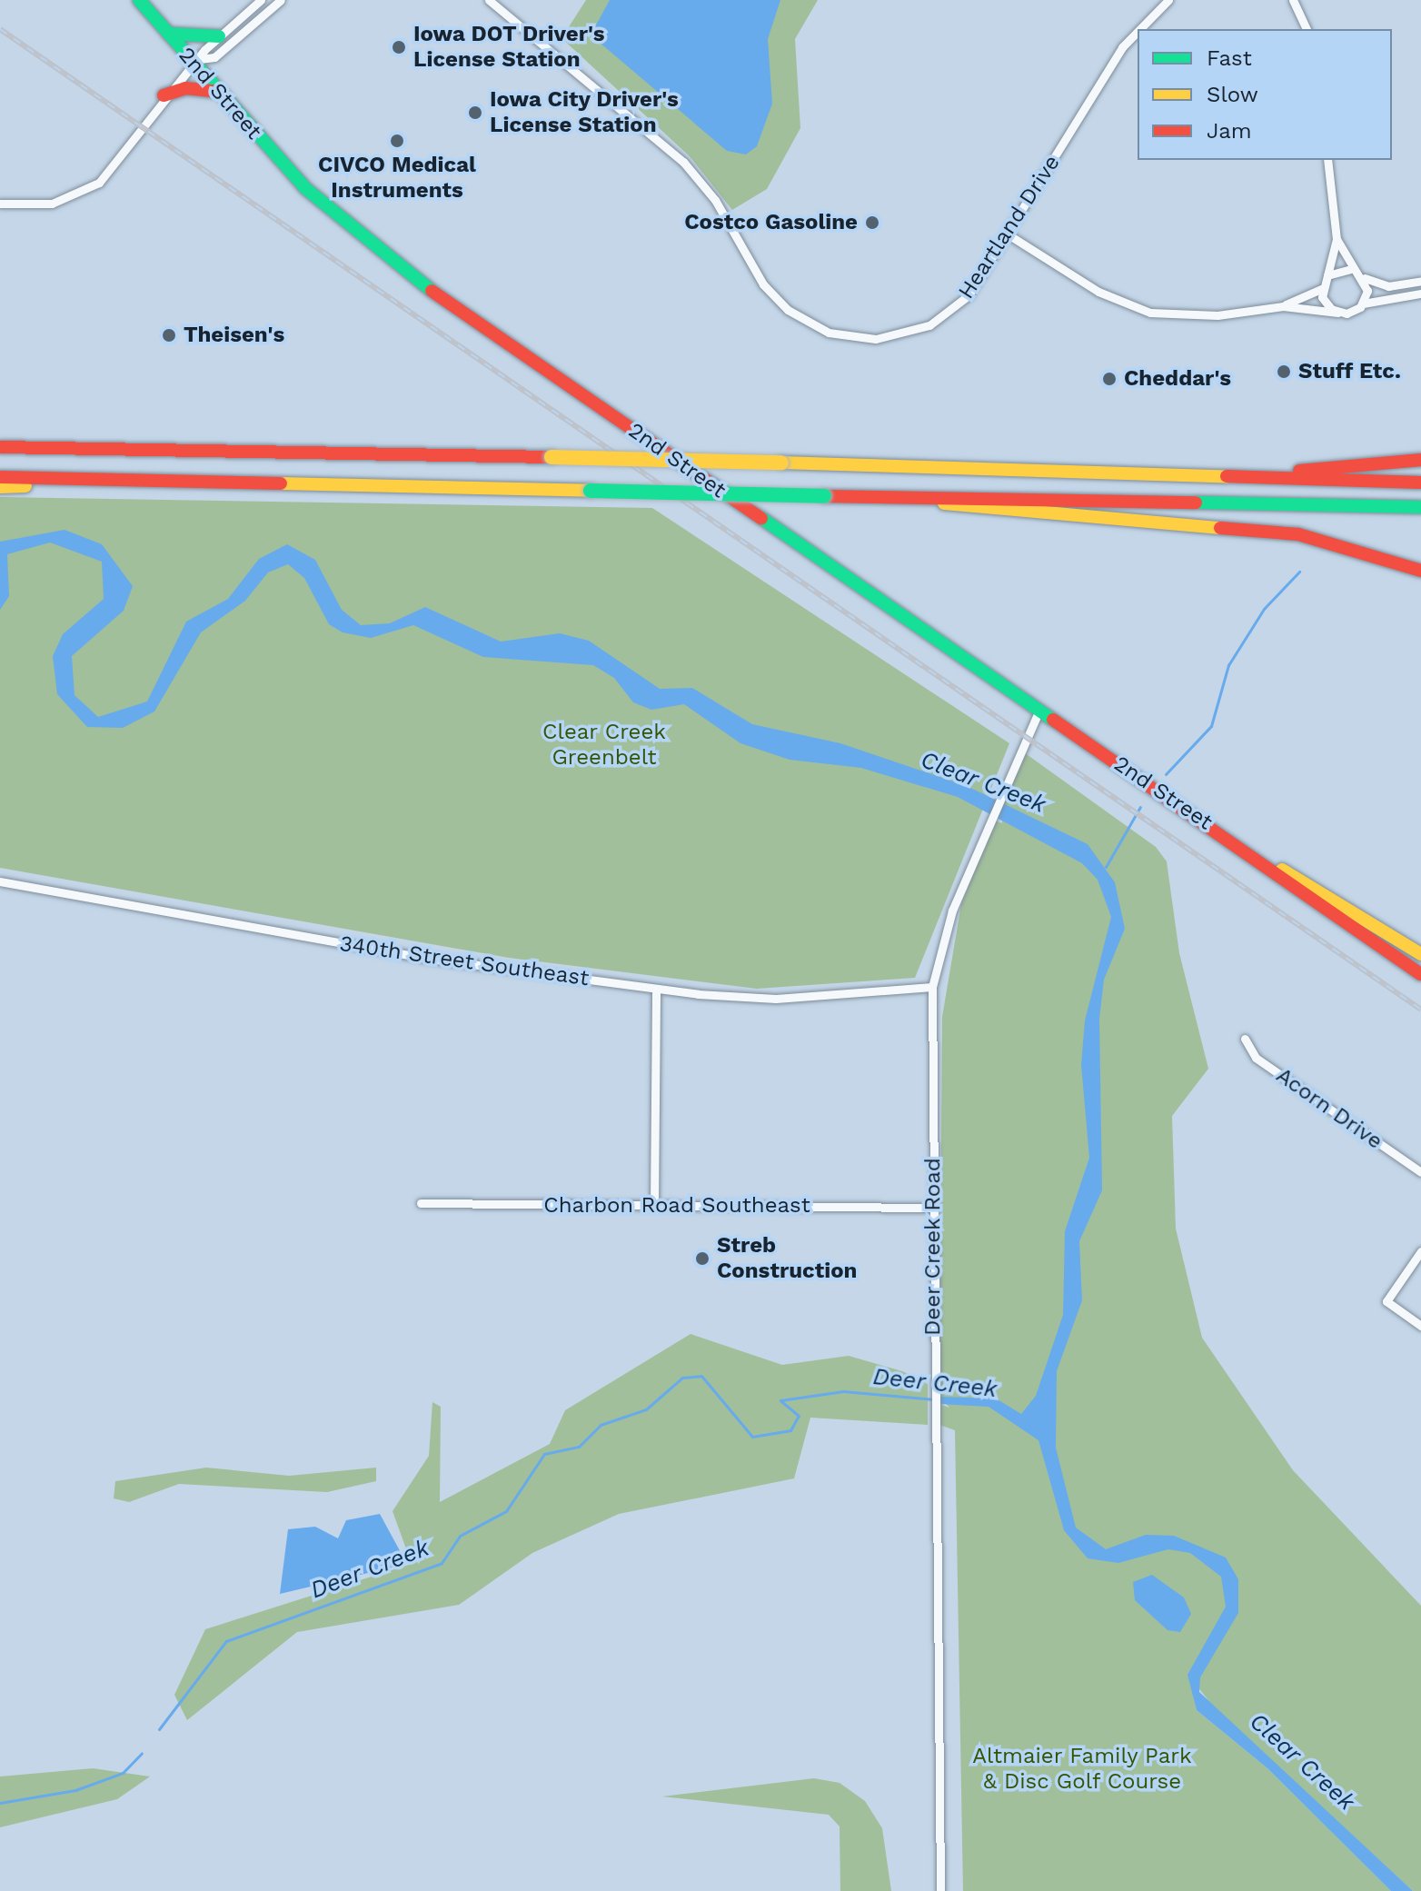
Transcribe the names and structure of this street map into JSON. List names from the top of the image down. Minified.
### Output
{"streets":{"main road":["2nd Street"],"street":["Heartland Drive","340th Street Southeast","Acorn Drive","Charbon Road Southeast","Deer Creek Road"]},"crossings":[["2nd Street","Deer Creek Road"],["340th Street Southeast","Deer Creek Road"],["Charbon Road Southeast","Deer Creek Road"]],"water":["Clear Creek","Deer Creek"],"parks":["Clear Creek Greenbelt","Altmaier Family Park & Disc Golf Course"],"places":["Iowa DOT Driver's License Station","Iowa City Driver's License Station","CIVCO Medical Instruments","Costco Gasoline","Theisen's","Stuff Etc.","Cheddar's","Streb Construction"],"legend":["Fast","Slow","Jam"]}
